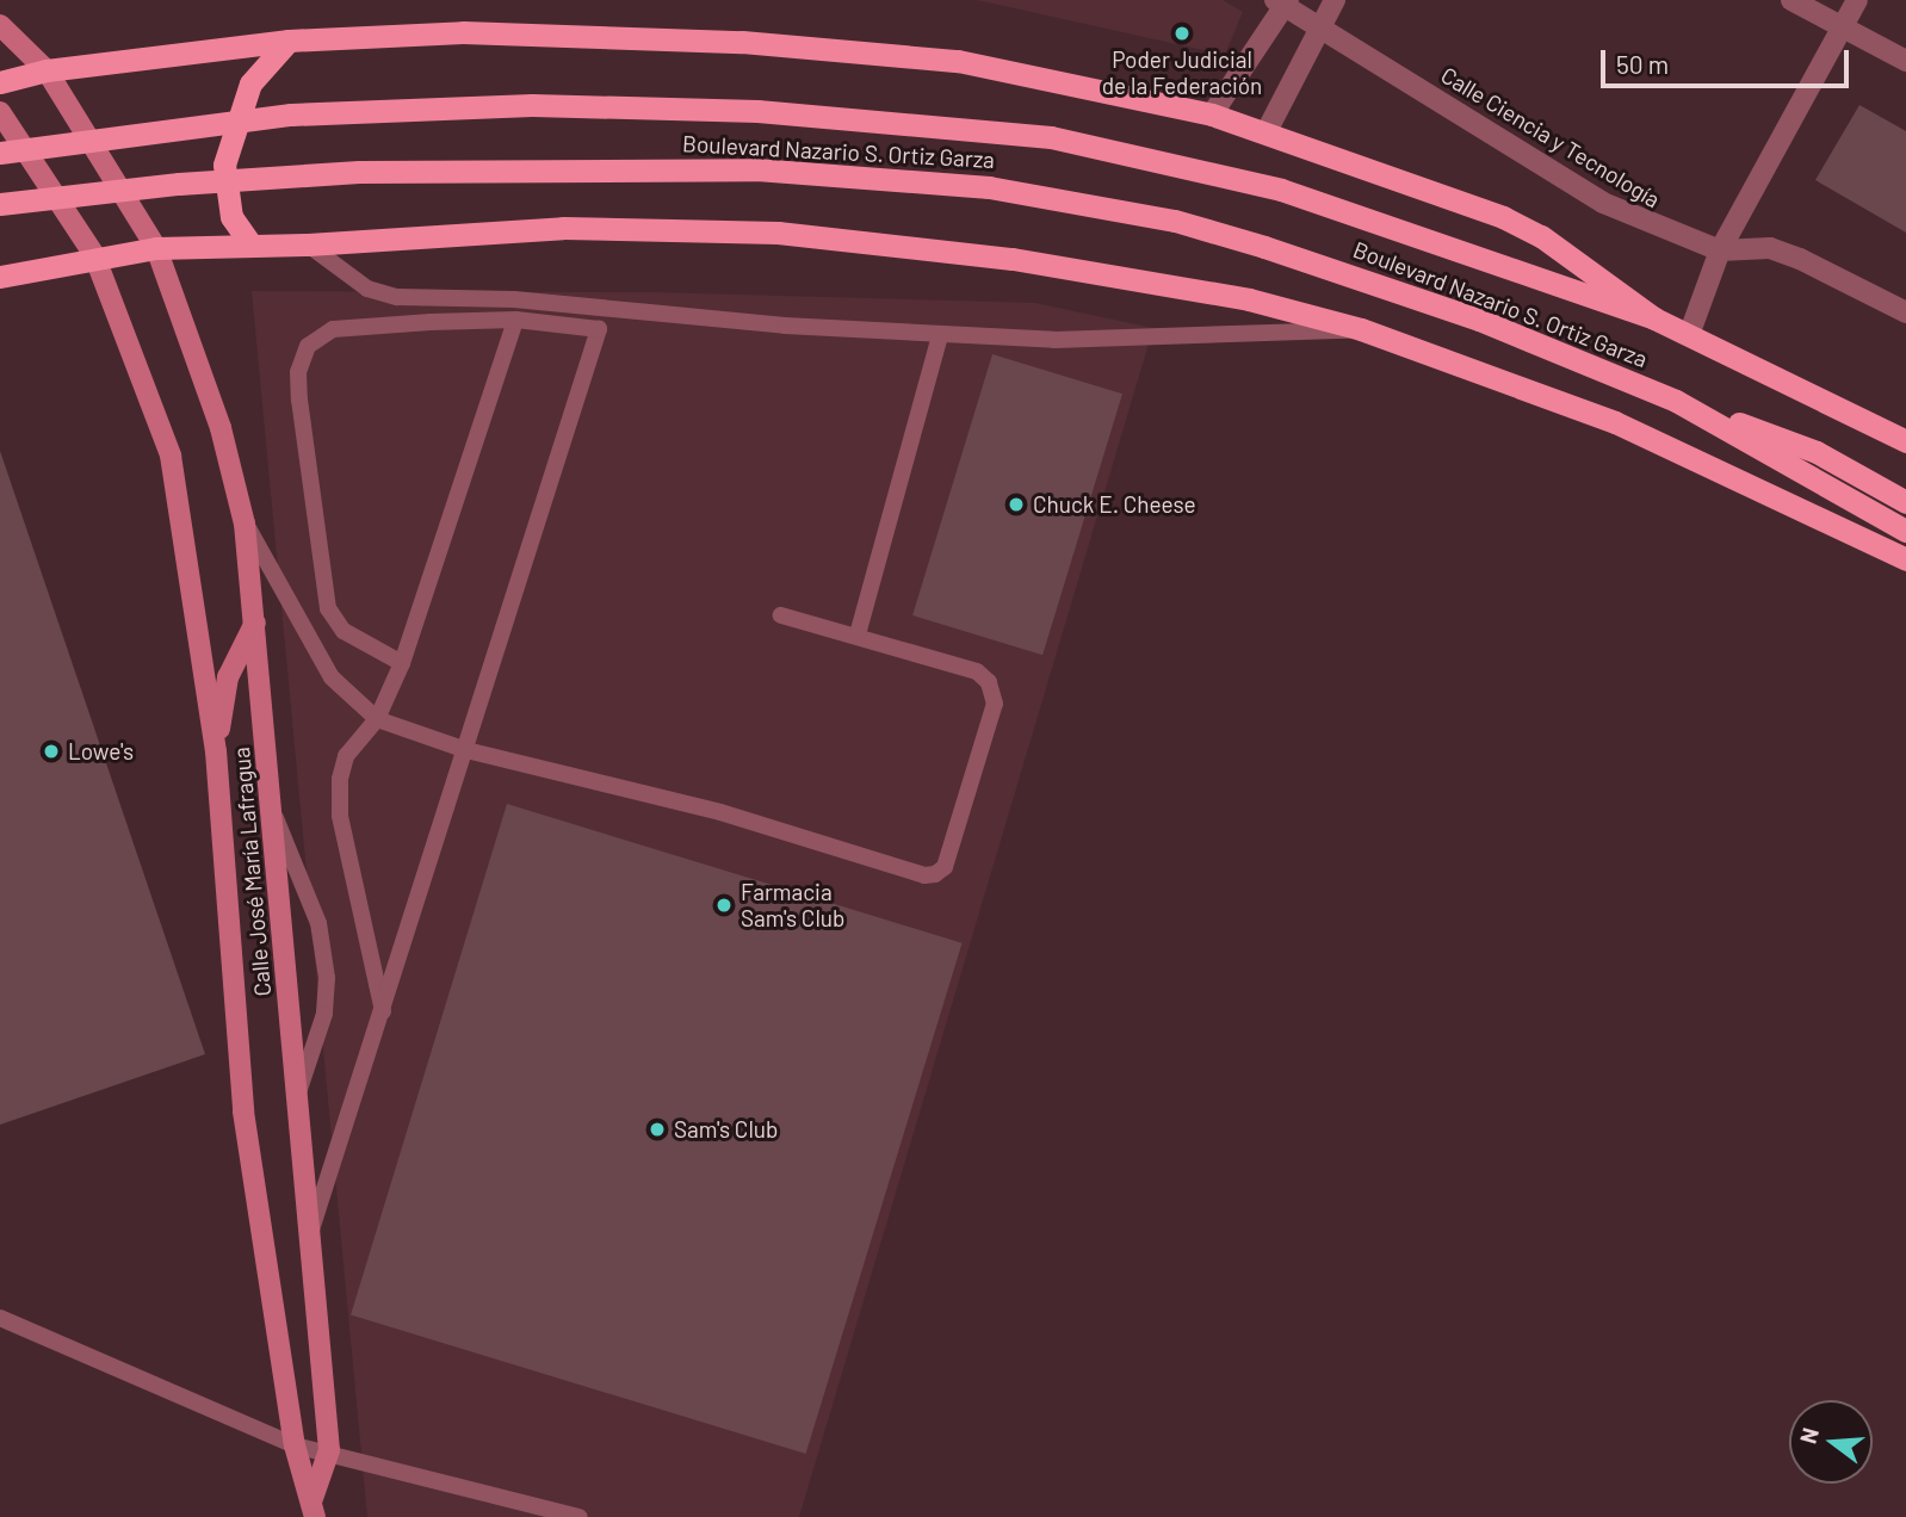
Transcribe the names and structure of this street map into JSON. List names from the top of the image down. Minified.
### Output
{"streets":{"highway":["Boulevard Nazario S. Ortiz Garza"],"main road":["Calle José María Lafragua"],"street":["Calle Ciencia y Tecnología"]},"places":["Poder Judicial de la Federación","Chuck E. Cheese","Lowe's","Farmacia Sam's Club","Sam's Club"],"scale_bar":"50 m","north":"left"}
